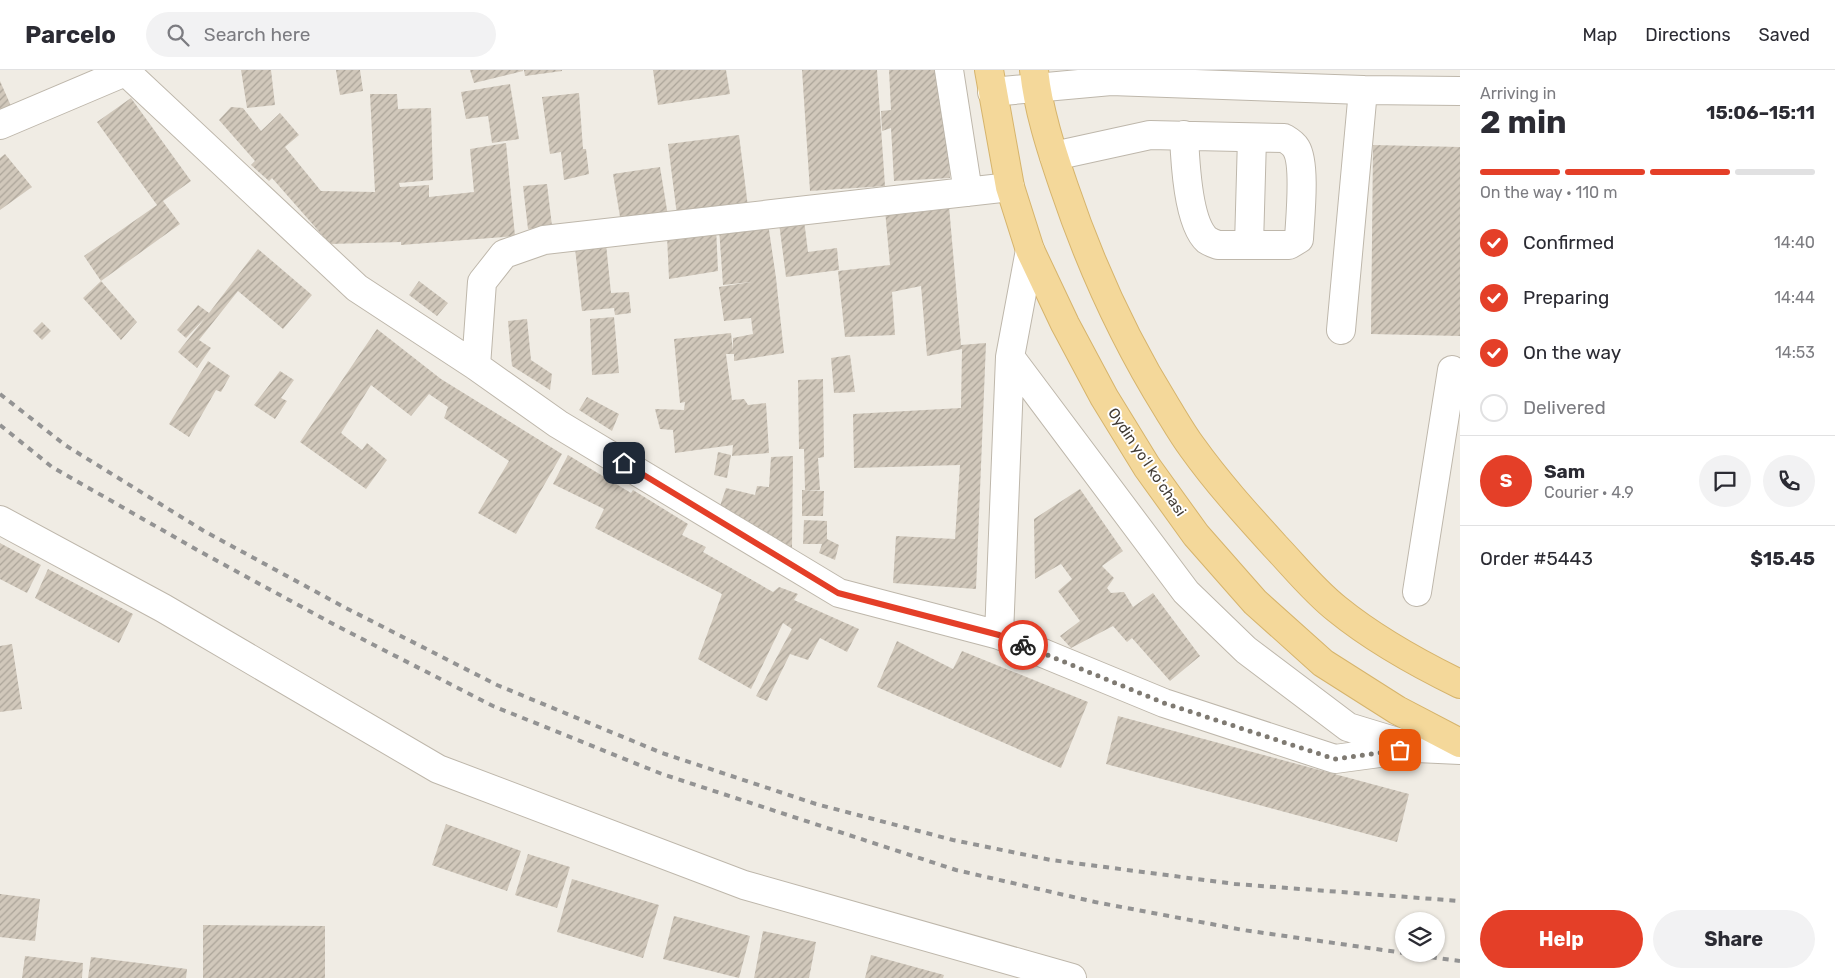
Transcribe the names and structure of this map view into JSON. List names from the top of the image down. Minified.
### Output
{"streets":{"main road":["Oydin yoʻl koʻchasi"]},"page":{"header":"Parcelo","search":"Search here","nav":["Map","Directions","Saved"],"heading":["2 min","Arriving in","15:06–15:11"],"panel":["Sam","Courier · 4.9","Order #5443","$15.45"],"bar":"On the way · 110 m","list":[["Confirmed","14:40"],["Preparing","14:44"],["On the way","14:53"],"Delivered"],"round":"S","buttons":["Help","Share"]}}
